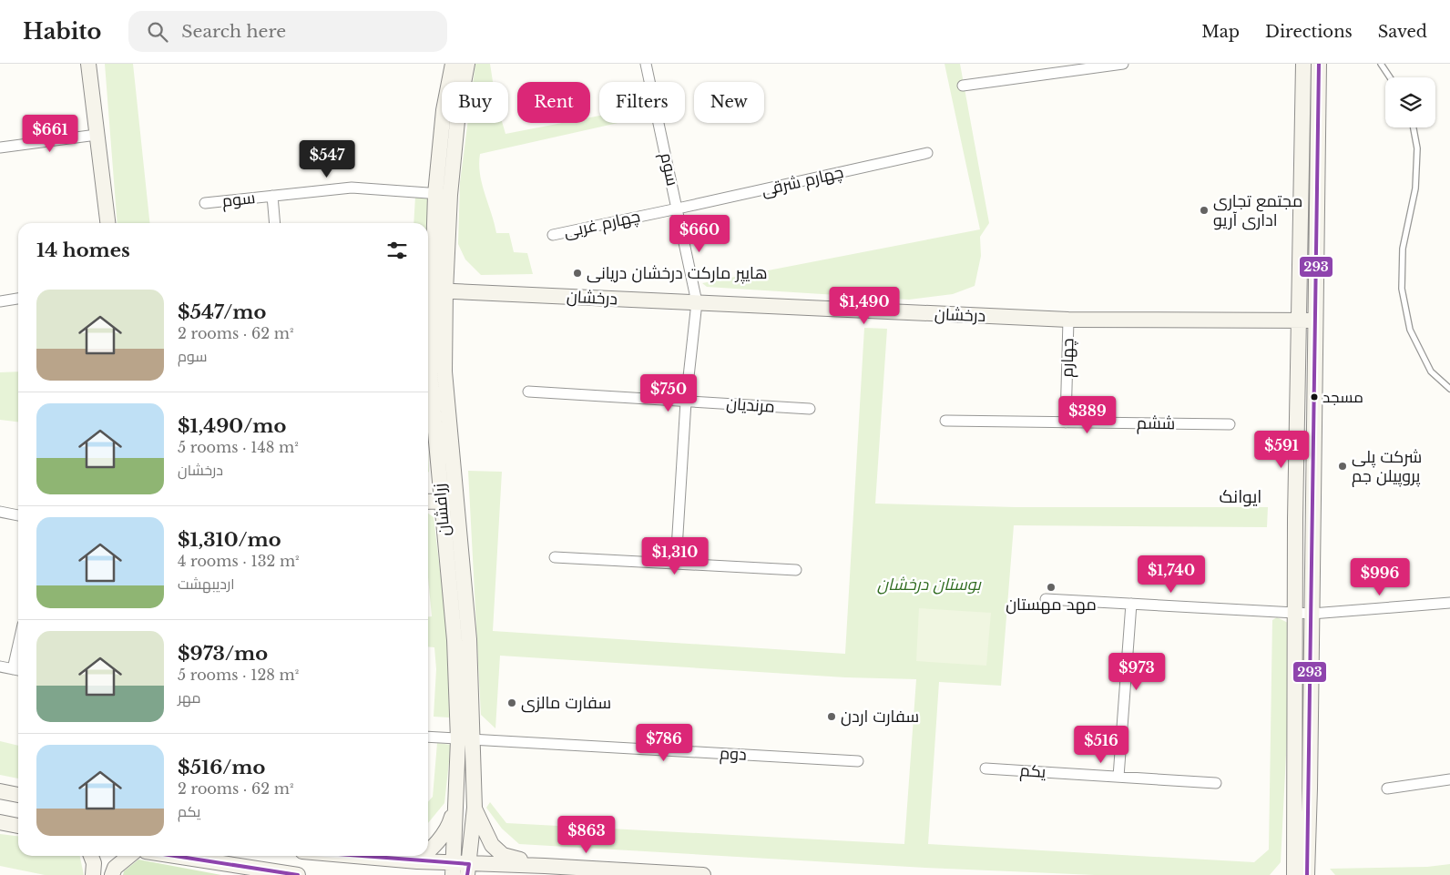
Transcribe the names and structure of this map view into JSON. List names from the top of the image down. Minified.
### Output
{"streets":{"street":["سوم","چهارم شرقی","چهارم غربی","درخشان","چهارم","مرنديان","ششم","زرافشان","دوم","یکم"]},"crossings":[["سوم","چهارم شرقی"],["سوم","چهارم غربی"],["سوم","درخشان"],["سوم","مرنديان"],["سوم","زرافشان"],["چهارم شرقی","چهارم غربی"],["درخشان","چهارم"],["درخشان","زرافشان"],["چهارم","ششم"],["زرافشان","دوم"]],"districts":["ایوانک"],"parks":["بوستان درخشان"],"places":["مجتمع تجاری اداری آريو","هایپر مارکت درخشان دریانی","مسجد","شرکت پلی پروپیلن جم","مهد مهستان","سفارت مالزی","سفارت اردن"],"lines":["transit line 293"],"page":{"header":"Habito","search":"Search here","nav":["Map","Directions","Saved"],"chip":["Buy","Rent","Filters","New"],"price":["$661","$547","$660","$1,490","$750","$389","$591","$1,310","$1,740","$996","$973","$786","$516","$863"],"heading":"14 homes","list":[{"name":"$547/mo","note":"2 rooms · 62 m² · سوم"},{"name":"$1,490/mo","note":"5 rooms · 148 m² · درخشان"},{"name":"$1,310/mo","note":"4 rooms · 132 m² · اردیبهشت"},{"name":"$973/mo","note":"5 rooms · 128 m² · مهر"},{"name":"$516/mo","note":"2 rooms · 62 m² · یکم"}]}}
